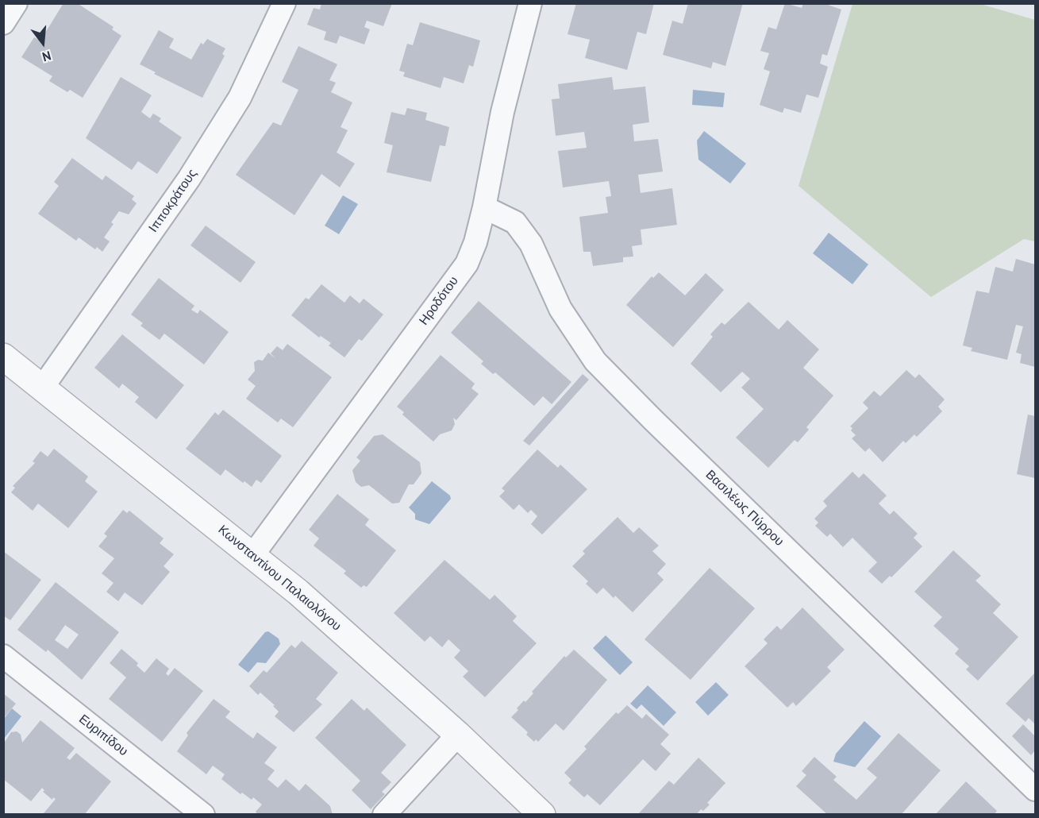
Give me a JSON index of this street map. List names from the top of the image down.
{
  "streets": {
    "street": [
      "Ιπποκράτους",
      "Ηροδότου",
      "Βασιλέως Πύρρου",
      "Κωνσταντίνου Παλαιολόγου",
      "Ευριπίδου"
    ]
  },
  "crossings": [
    ["Ιπποκράτους", "Κωνσταντίνου Παλαιολόγου"],
    ["Ηροδότου", "Βασιλέως Πύρρου"],
    ["Ηροδότου", "Κωνσταντίνου Παλαιολόγου"]
  ],
  "north": "bottom"
}
